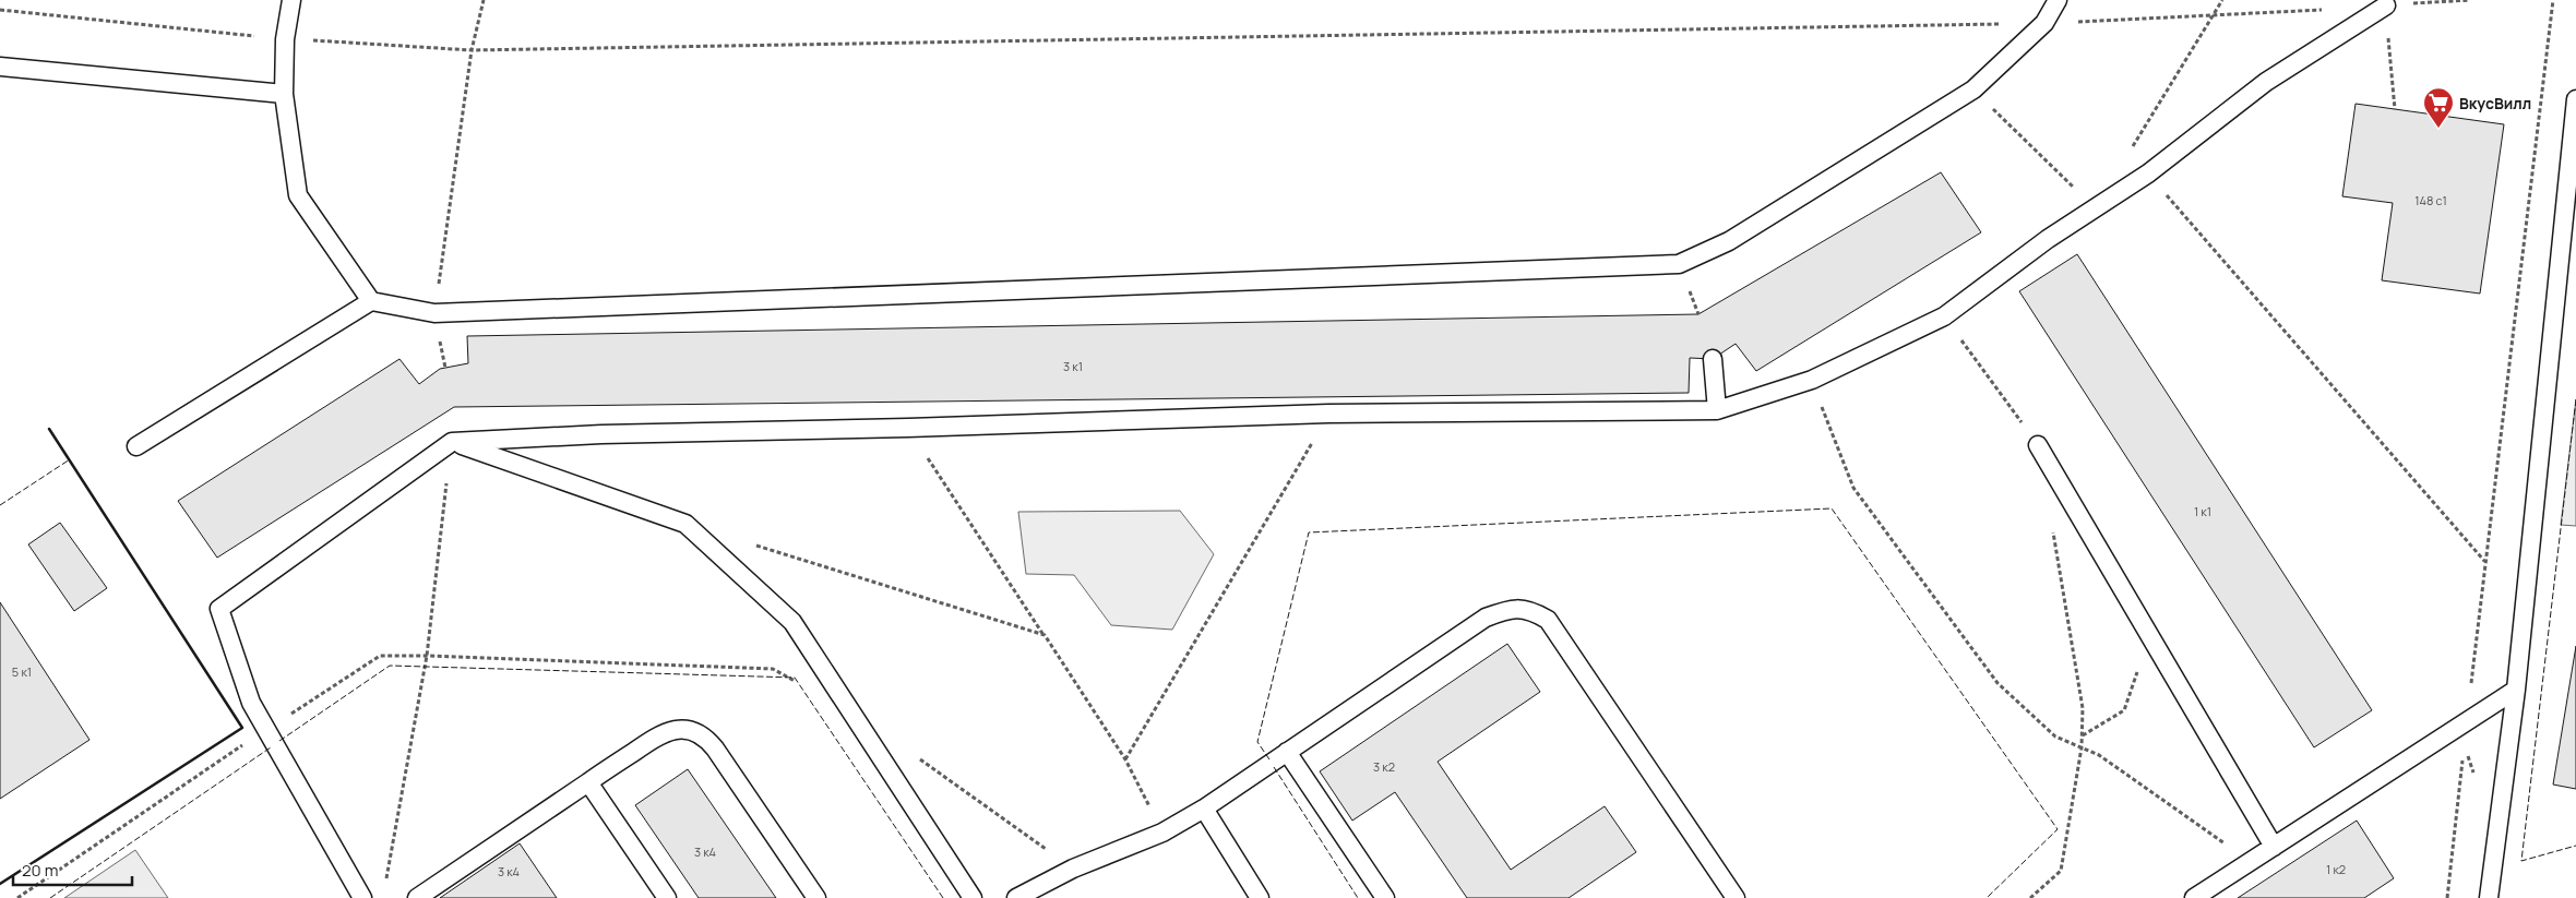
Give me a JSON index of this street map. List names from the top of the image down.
{
  "places": {
    "supermarket": ["ВкусВилл"]
  },
  "house_numbers": [
    "148 с1",
    "3 к1",
    "1 к1",
    "5 к1",
    "3 к2",
    "3 к4",
    "1 к2",
    "3 к4"
  ],
  "scale_bar": "20 m"
}
